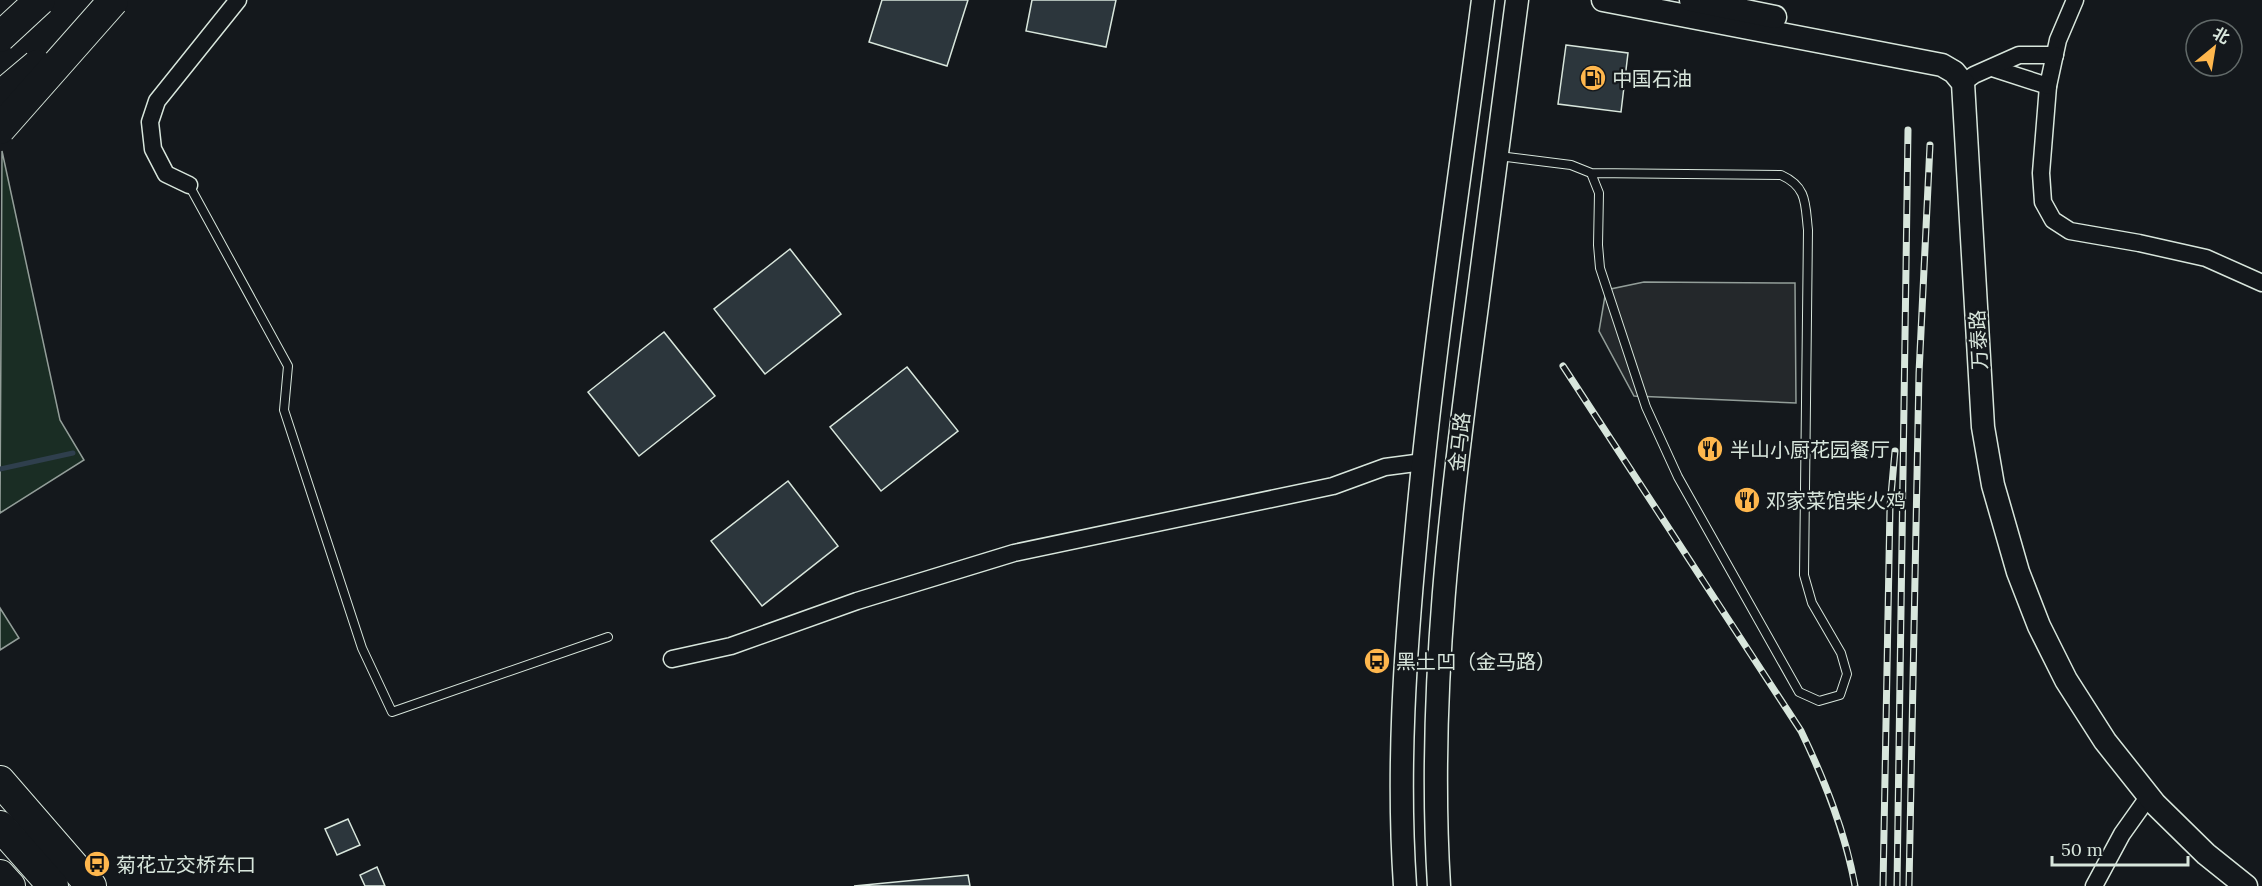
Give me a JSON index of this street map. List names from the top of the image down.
{
  "streets": {
    "main road": ["万泰路", "金马路"]
  },
  "places": {
    "fuel station": ["中国石油"],
    "restaurant": ["半山小厨花园餐厅", "邓家菜馆柴火鸡"],
    "bus stop": ["黑土凹（金马路）", "菊花立交桥东口"]
  },
  "scale_bar": "50 m",
  "north": "top right"
}
